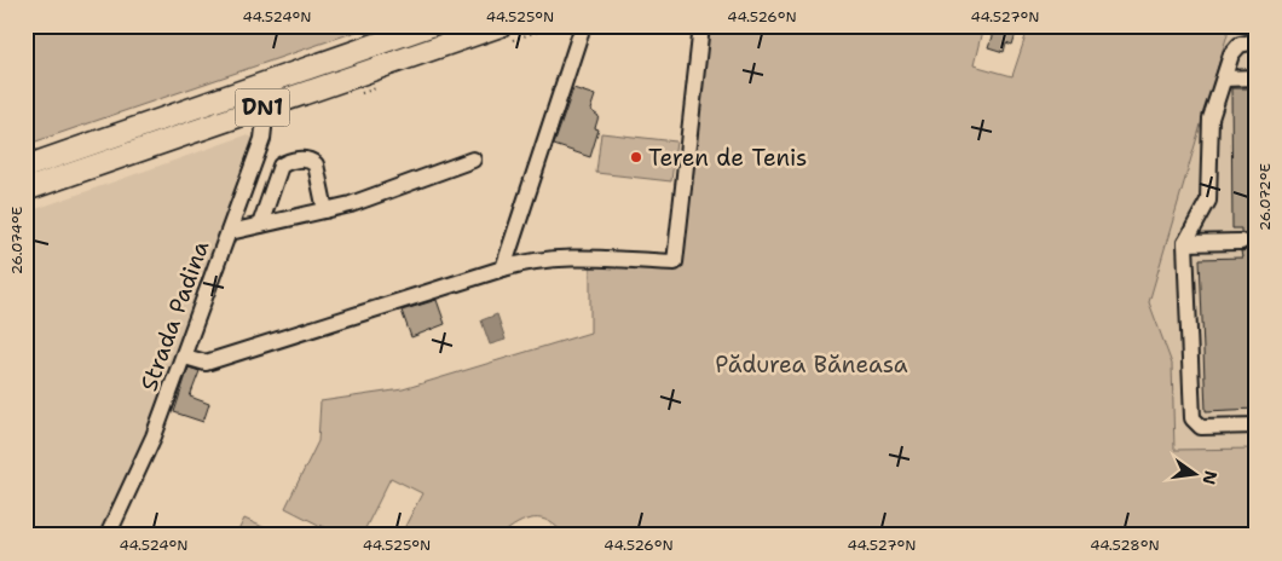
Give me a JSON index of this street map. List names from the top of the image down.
{
  "streets": {
    "highway": ["DN1"],
    "street": ["Strada Padina"]
  },
  "crossings": [
    ["DN1", "Strada Padina"]
  ],
  "parks": ["Pădurea Băneasa"],
  "places": ["Teren de Tenis"],
  "north": "right",
  "coordinates": [
    "44.524°N",
    "44.525°N",
    "44.526°N",
    "44.527°N",
    "26.072°E",
    "26.074°E",
    "44.528°N"
  ]
}
